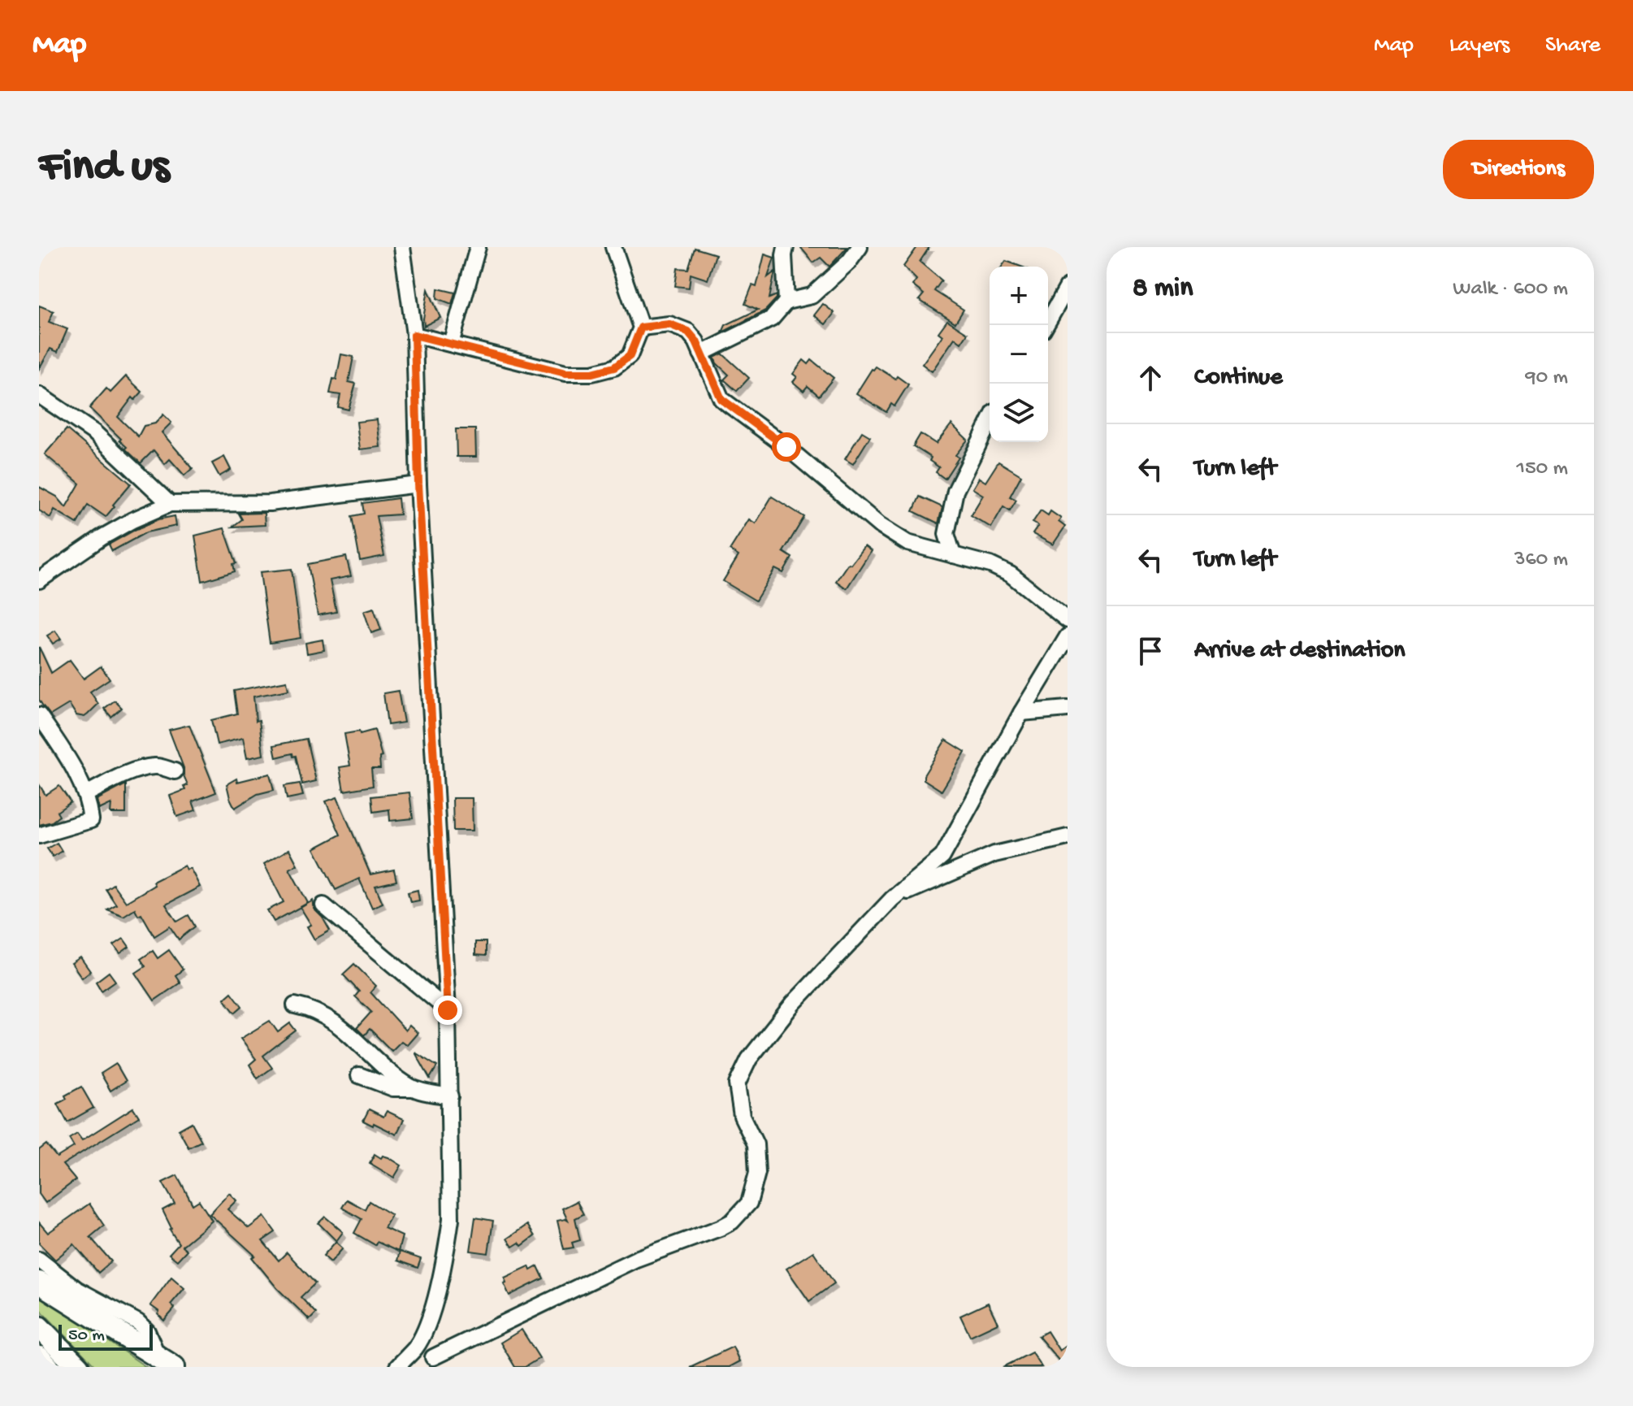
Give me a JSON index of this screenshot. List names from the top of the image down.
{
  "scale_bar": "50 m",
  "page": {
    "header": "Map",
    "nav": ["Map", "Layers", "Share"],
    "buttons": "Directions",
    "title": "Find us",
    "heading": ["8 min", "Walk · 600 m"],
    "map_buttons": ["+", "−"],
    "list": [
      ["Continue", "90 m"],
      ["Turn left", "150 m"],
      ["Turn left", "360 m"],
      "Arrive at destination"
    ],
    "scale": "50 m"
  }
}
